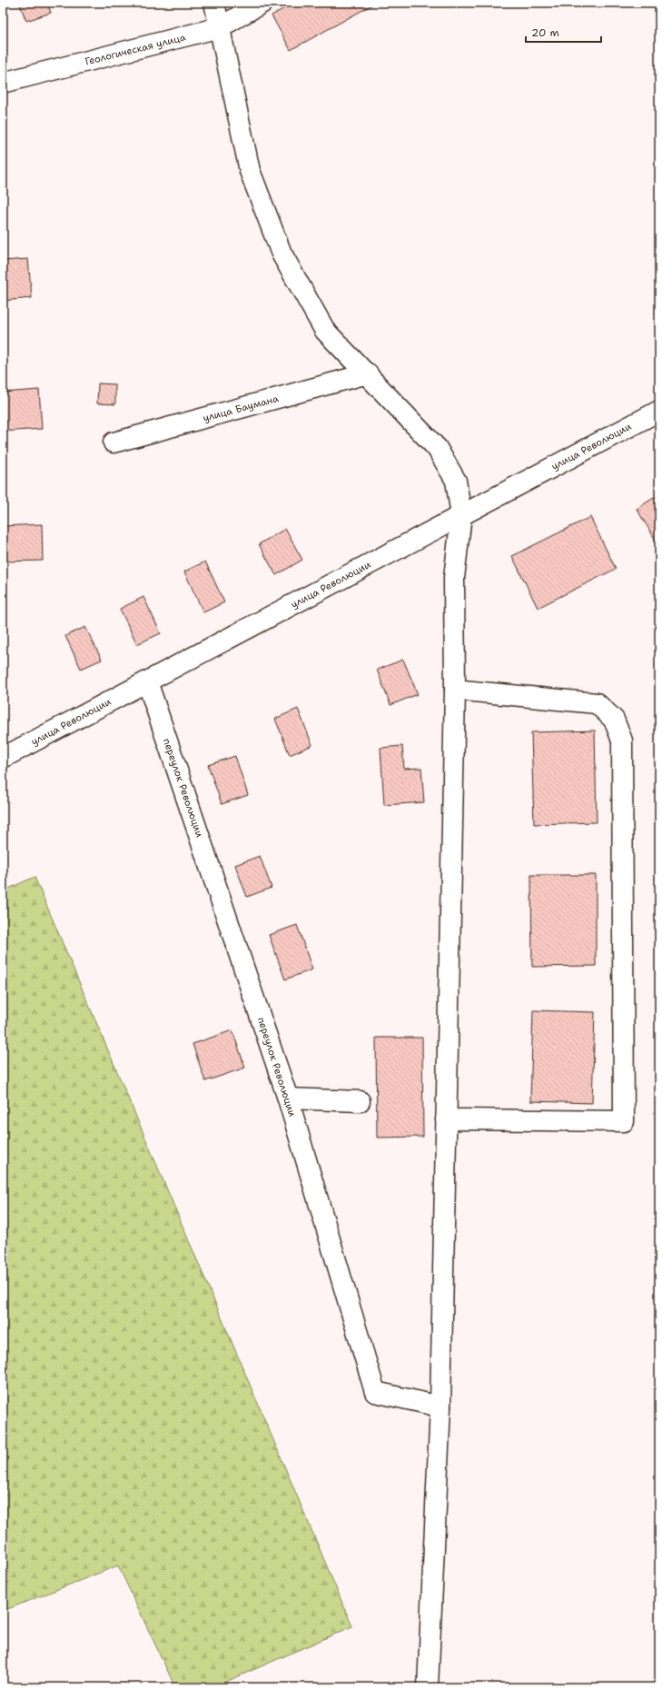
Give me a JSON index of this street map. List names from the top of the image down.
{
  "streets": {
    "street": [
      "Геологическая улица",
      "улица Баумана",
      "улица Революции",
      "переулок Революции"
    ]
  },
  "crossings": [
    ["улица Революции", "переулок Революции"]
  ],
  "scale_bar": "20 m"
}
